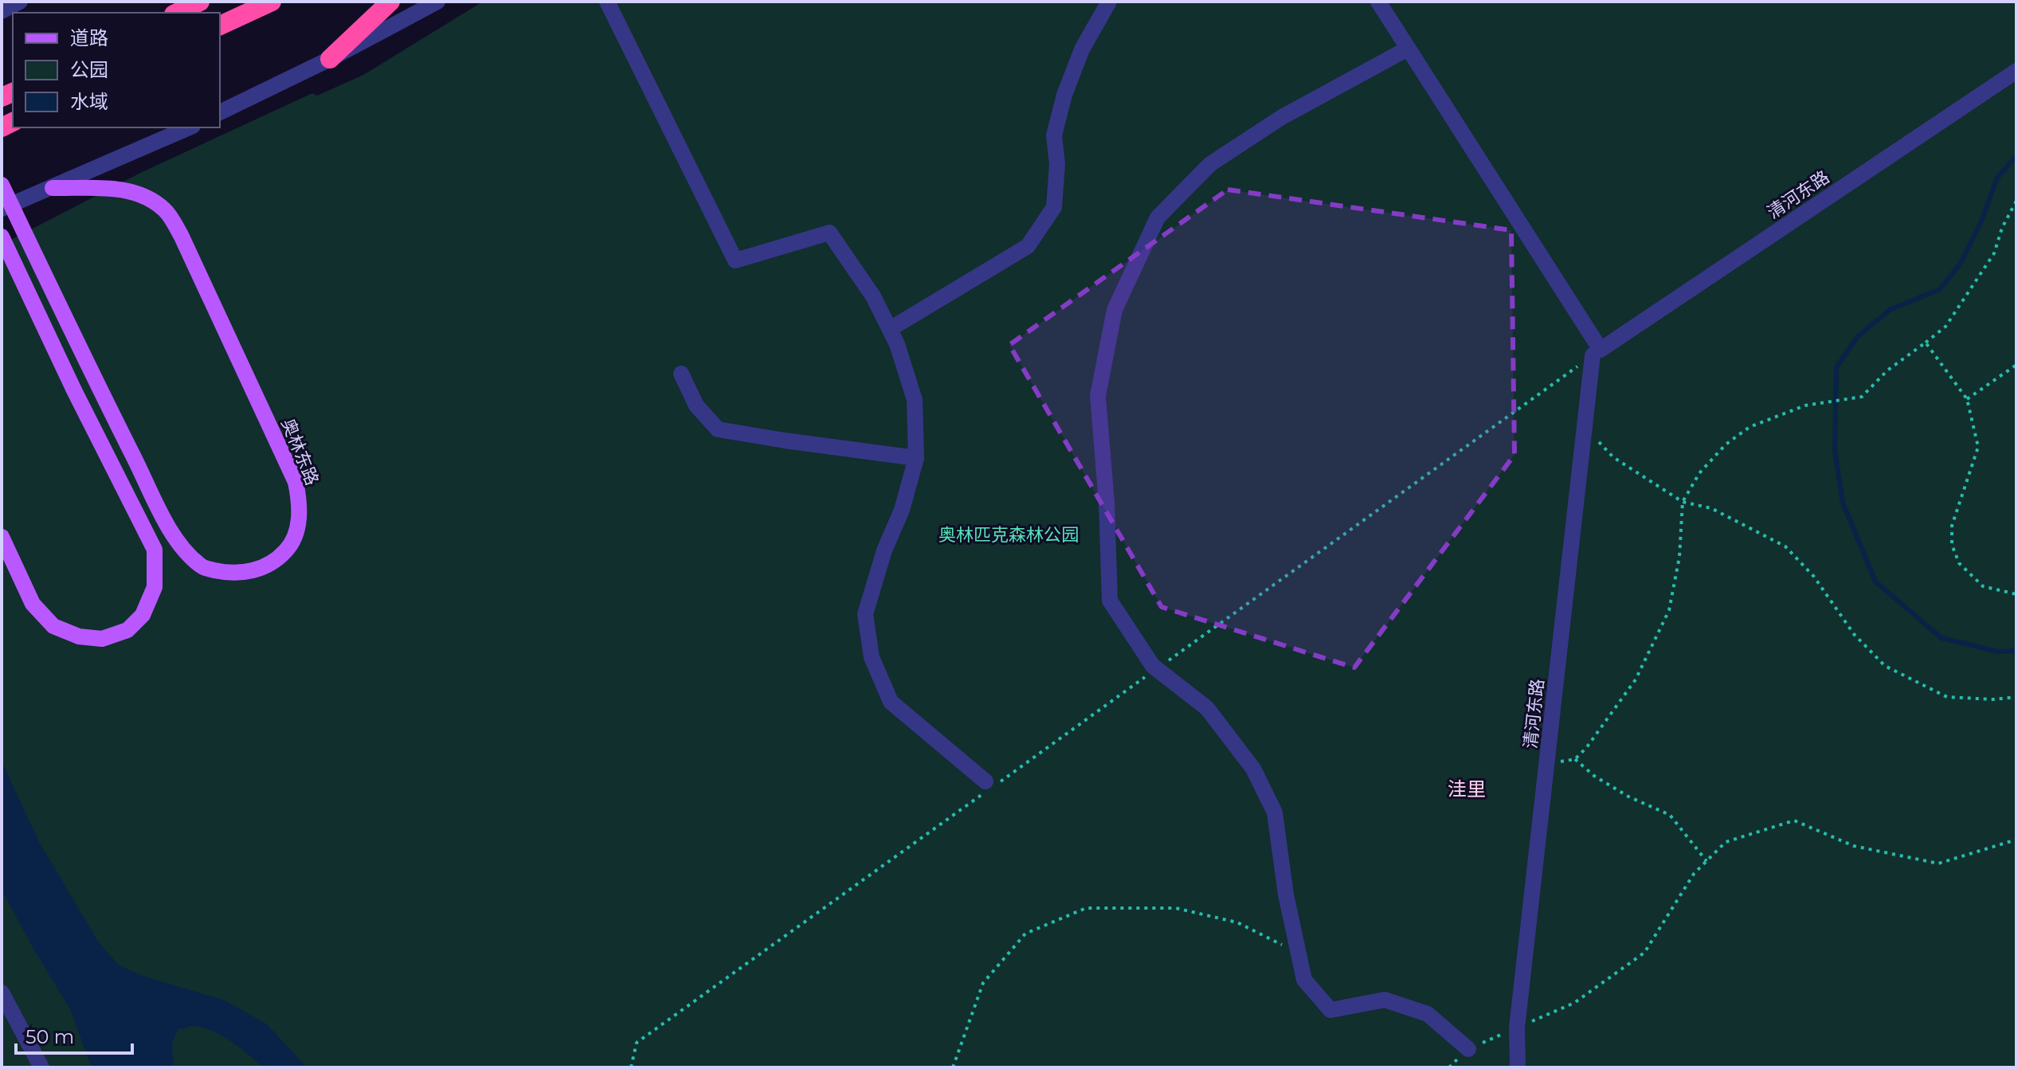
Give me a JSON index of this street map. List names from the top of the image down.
{
  "streets": {
    "main road": ["奥林东路"],
    "street": ["清河东路"]
  },
  "districts": ["洼里"],
  "parks": ["奥林匹克森林公园"],
  "legend": ["道路", "公园", "水域"],
  "scale_bar": "50 m"
}
